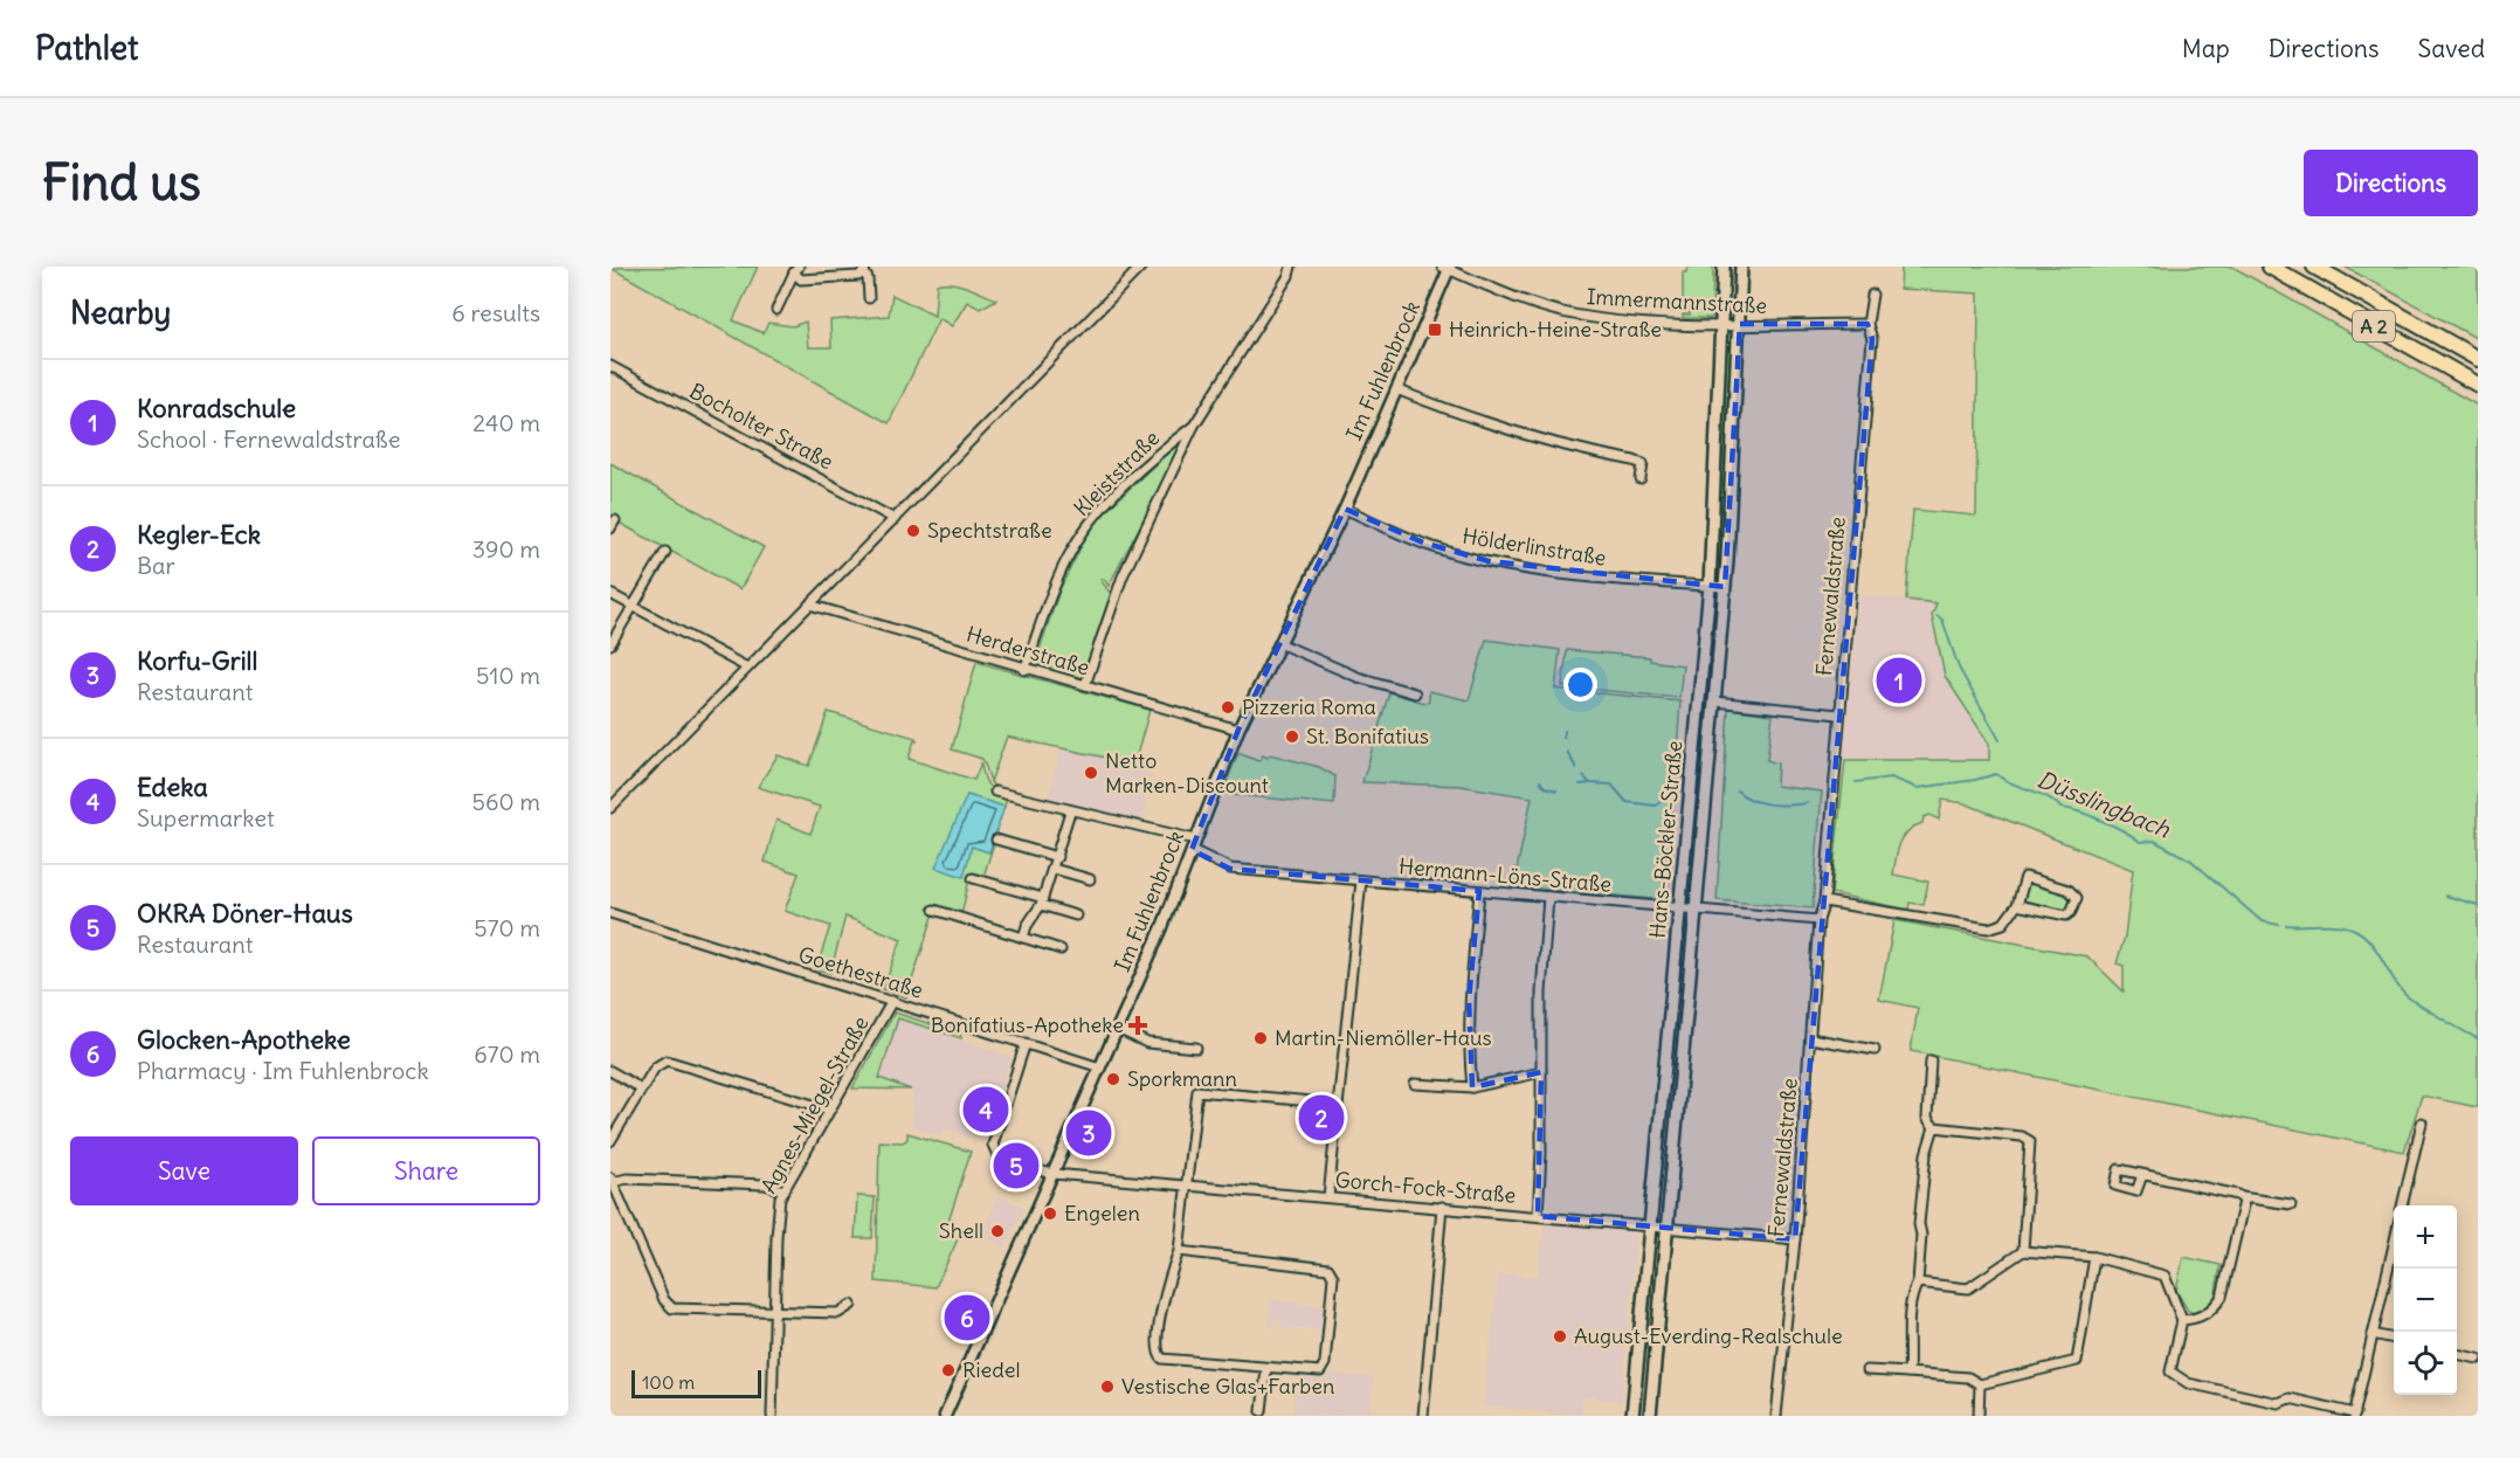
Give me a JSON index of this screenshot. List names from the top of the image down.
{
  "streets": {
    "highway": ["A 2"],
    "main road": ["Hans-Böckler-Straße"],
    "street": [
      "Immermannstraße",
      "Im Fuhlenbrock",
      "Bocholter Straße",
      "Kleiststraße",
      "Hölderlinstraße",
      "Fernewaldstraße",
      "Herderstraße",
      "Hermann-Löns-Straße",
      "Goethestraße",
      "Agnes-Miegel-Straße",
      "Gorch-Fock-Straße"
    ]
  },
  "crossings": [
    ["Immermannstraße", "Im Fuhlenbrock"],
    ["Immermannstraße", "Fernewaldstraße"],
    ["Immermannstraße", "Hans-Böckler-Straße"],
    ["Im Fuhlenbrock", "Hölderlinstraße"],
    ["Im Fuhlenbrock", "Herderstraße"],
    ["Im Fuhlenbrock", "Hermann-Löns-Straße"],
    ["Im Fuhlenbrock", "Goethestraße"],
    ["Im Fuhlenbrock", "Gorch-Fock-Straße"],
    ["Kleiststraße", "Herderstraße"],
    ["Hölderlinstraße", "Hans-Böckler-Straße"],
    ["Fernewaldstraße", "Hermann-Löns-Straße"],
    ["Fernewaldstraße", "Gorch-Fock-Straße"],
    ["Hans-Böckler-Straße", "Hermann-Löns-Straße"],
    ["Hans-Böckler-Straße", "Gorch-Fock-Straße"],
    ["Goethestraße", "Agnes-Miegel-Straße"]
  ],
  "water": ["Düsslingbach"],
  "places": {
    "transit": ["Heinrich-Heine-Straße"],
    "other": [
      "Spechtstraße",
      "Pizzeria Roma",
      "St. Bonifatius",
      "Netto Marken-Discount",
      "Martin-Niemöller-Haus",
      "Sporkmann",
      "Engelen",
      "Shell",
      "August-Everding-Realschule",
      "Riedel",
      "Vestische Glas+Farben"
    ],
    "health": ["Bonifatius-Apotheke"]
  },
  "scale_bar": "100 m",
  "page": {
    "header": "Pathlet",
    "nav": ["Map", "Directions", "Saved"],
    "buttons": [
      "Directions",
      ["Save", "Share"]
    ],
    "title": "Find us",
    "heading": ["Nearby", "6 results"],
    "list": [
      {
        "mark": "1",
        "name": "Konradschule",
        "note": "School · Fernewaldstraße",
        "value": "240 m"
      },
      {
        "mark": "2",
        "name": "Kegler-Eck",
        "note": "Bar",
        "value": "390 m"
      },
      {
        "mark": "3",
        "name": "Korfu-Grill",
        "note": "Restaurant",
        "value": "510 m"
      },
      {
        "mark": "4",
        "name": "Edeka",
        "note": "Supermarket",
        "value": "560 m"
      },
      {
        "mark": "5",
        "name": "OKRA Döner-Haus",
        "note": "Restaurant",
        "value": "570 m"
      },
      {
        "mark": "6",
        "name": "Glocken-Apotheke",
        "note": "Pharmacy · Im Fuhlenbrock",
        "value": "670 m"
      }
    ],
    "pins": [
      "1",
      "4",
      "2",
      "3",
      "5",
      "6"
    ],
    "map_buttons": ["+", "−"],
    "scale": "100 m"
  }
}
